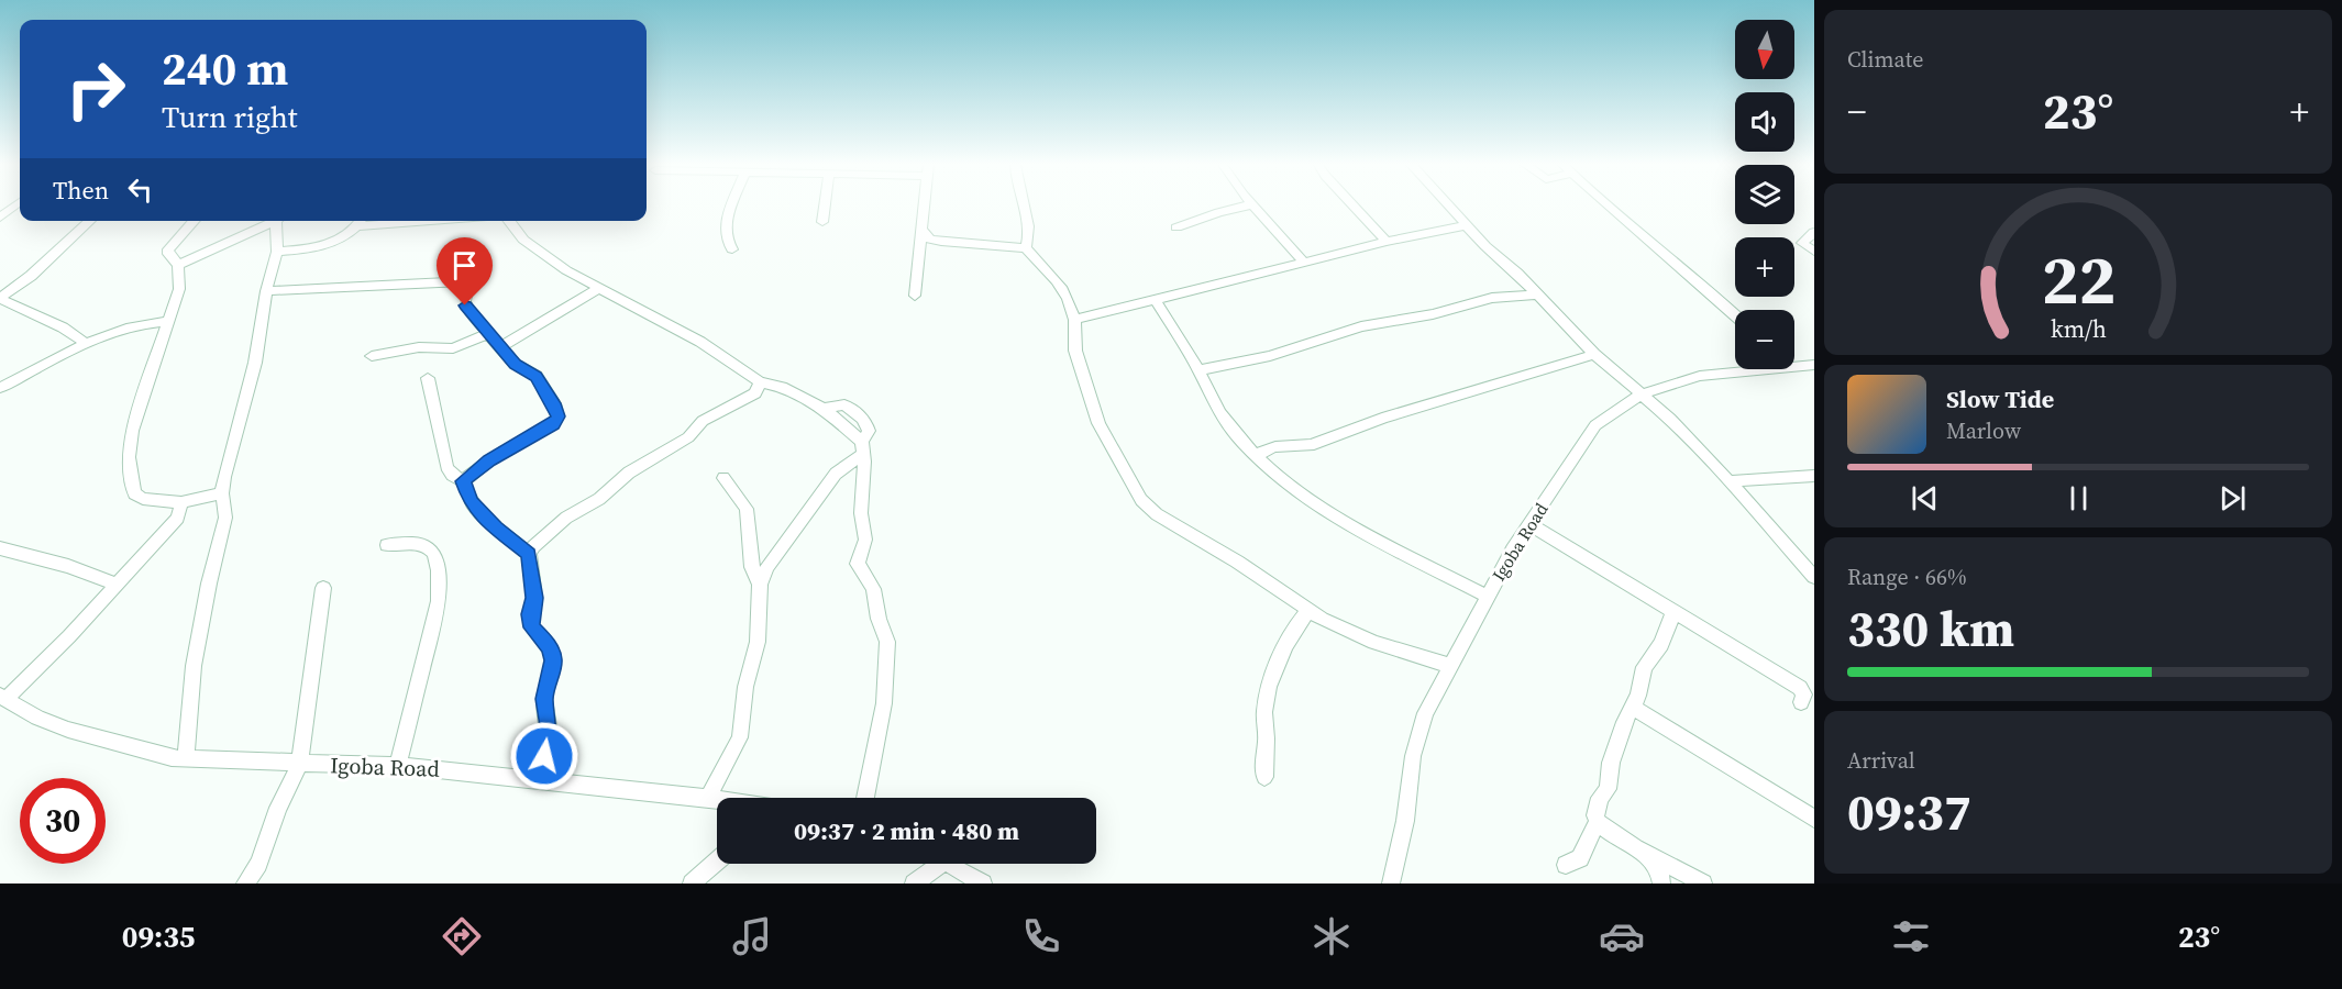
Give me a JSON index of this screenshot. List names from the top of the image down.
{
  "streets": {
    "street": ["Igoba Road"]
  },
  "north": "bottom",
  "page": {
    "tile": [
      "Climate",
      ["Range · 66%", "330 km"],
      ["Arrival", "09:37"]
    ],
    "map_buttons": ["+", "−"],
    "turn": ["240 m", "Turn right"],
    "heat": ["−", "23°", "+"],
    "then": "Then",
    "song": ["Slow Tide", "Marlow"],
    "limit": "30",
    "trip": "09:37 · 2 min · 480 m",
    "tabs": ["09:35", "23°"],
    "gauge": ["22", "km/h"]
  }
}
